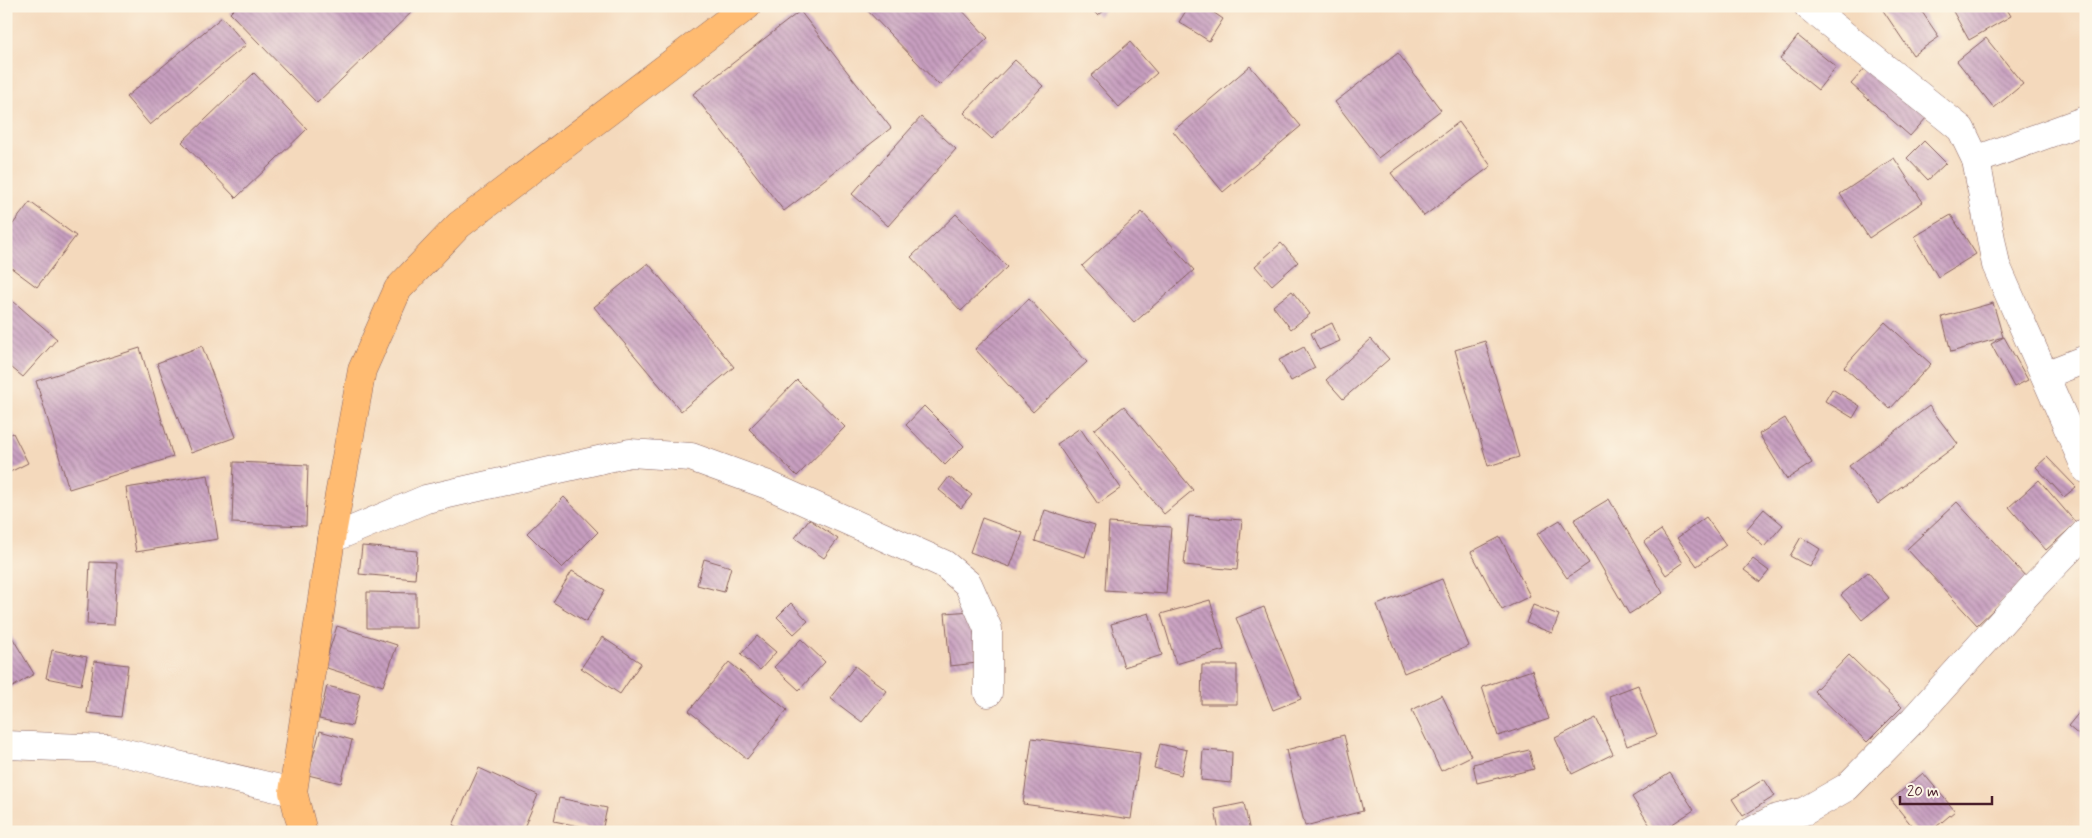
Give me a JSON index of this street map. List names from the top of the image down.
{
  "scale_bar": "20 m"
}
